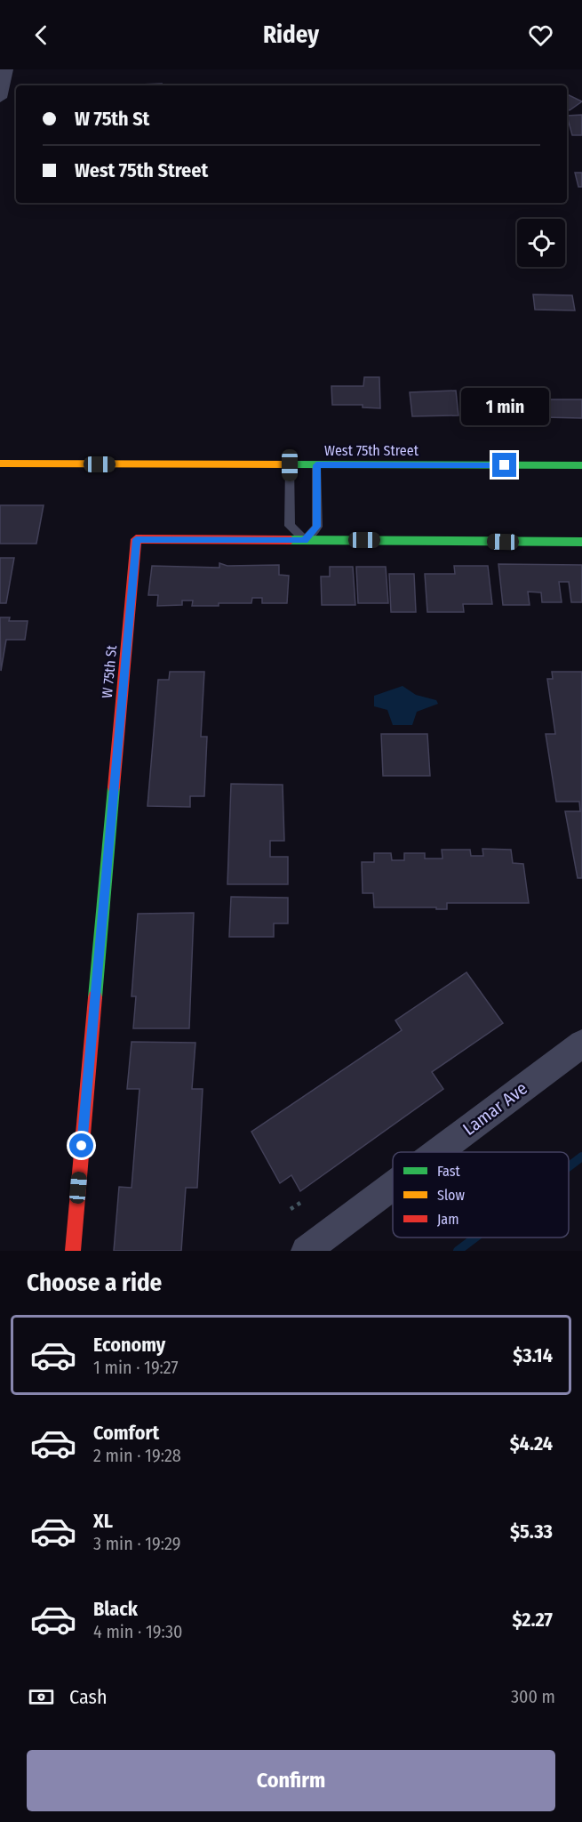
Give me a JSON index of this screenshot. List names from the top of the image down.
{
  "streets": {
    "street": ["West 75th Street", "W 75th St", "Lamar Ave"]
  },
  "legend": ["Fast", "Slow", "Jam"],
  "page": {
    "header": "Ridey",
    "banner": ["W 75th St", "West 75th Street"],
    "bubble": "1 min",
    "heading": "Choose a ride",
    "list": [
      {
        "name": "Economy",
        "note": "1 min · 19:27",
        "value": "$3.14"
      },
      {
        "name": "Comfort",
        "note": "2 min · 19:28",
        "value": "$4.24"
      },
      {
        "name": "XL",
        "note": "3 min · 19:29",
        "value": "$5.33"
      },
      {
        "name": "Black",
        "note": "4 min · 19:30",
        "value": "$2.27"
      }
    ],
    "pay": ["Cash", "300 m"],
    "buttons": "Confirm"
  }
}
